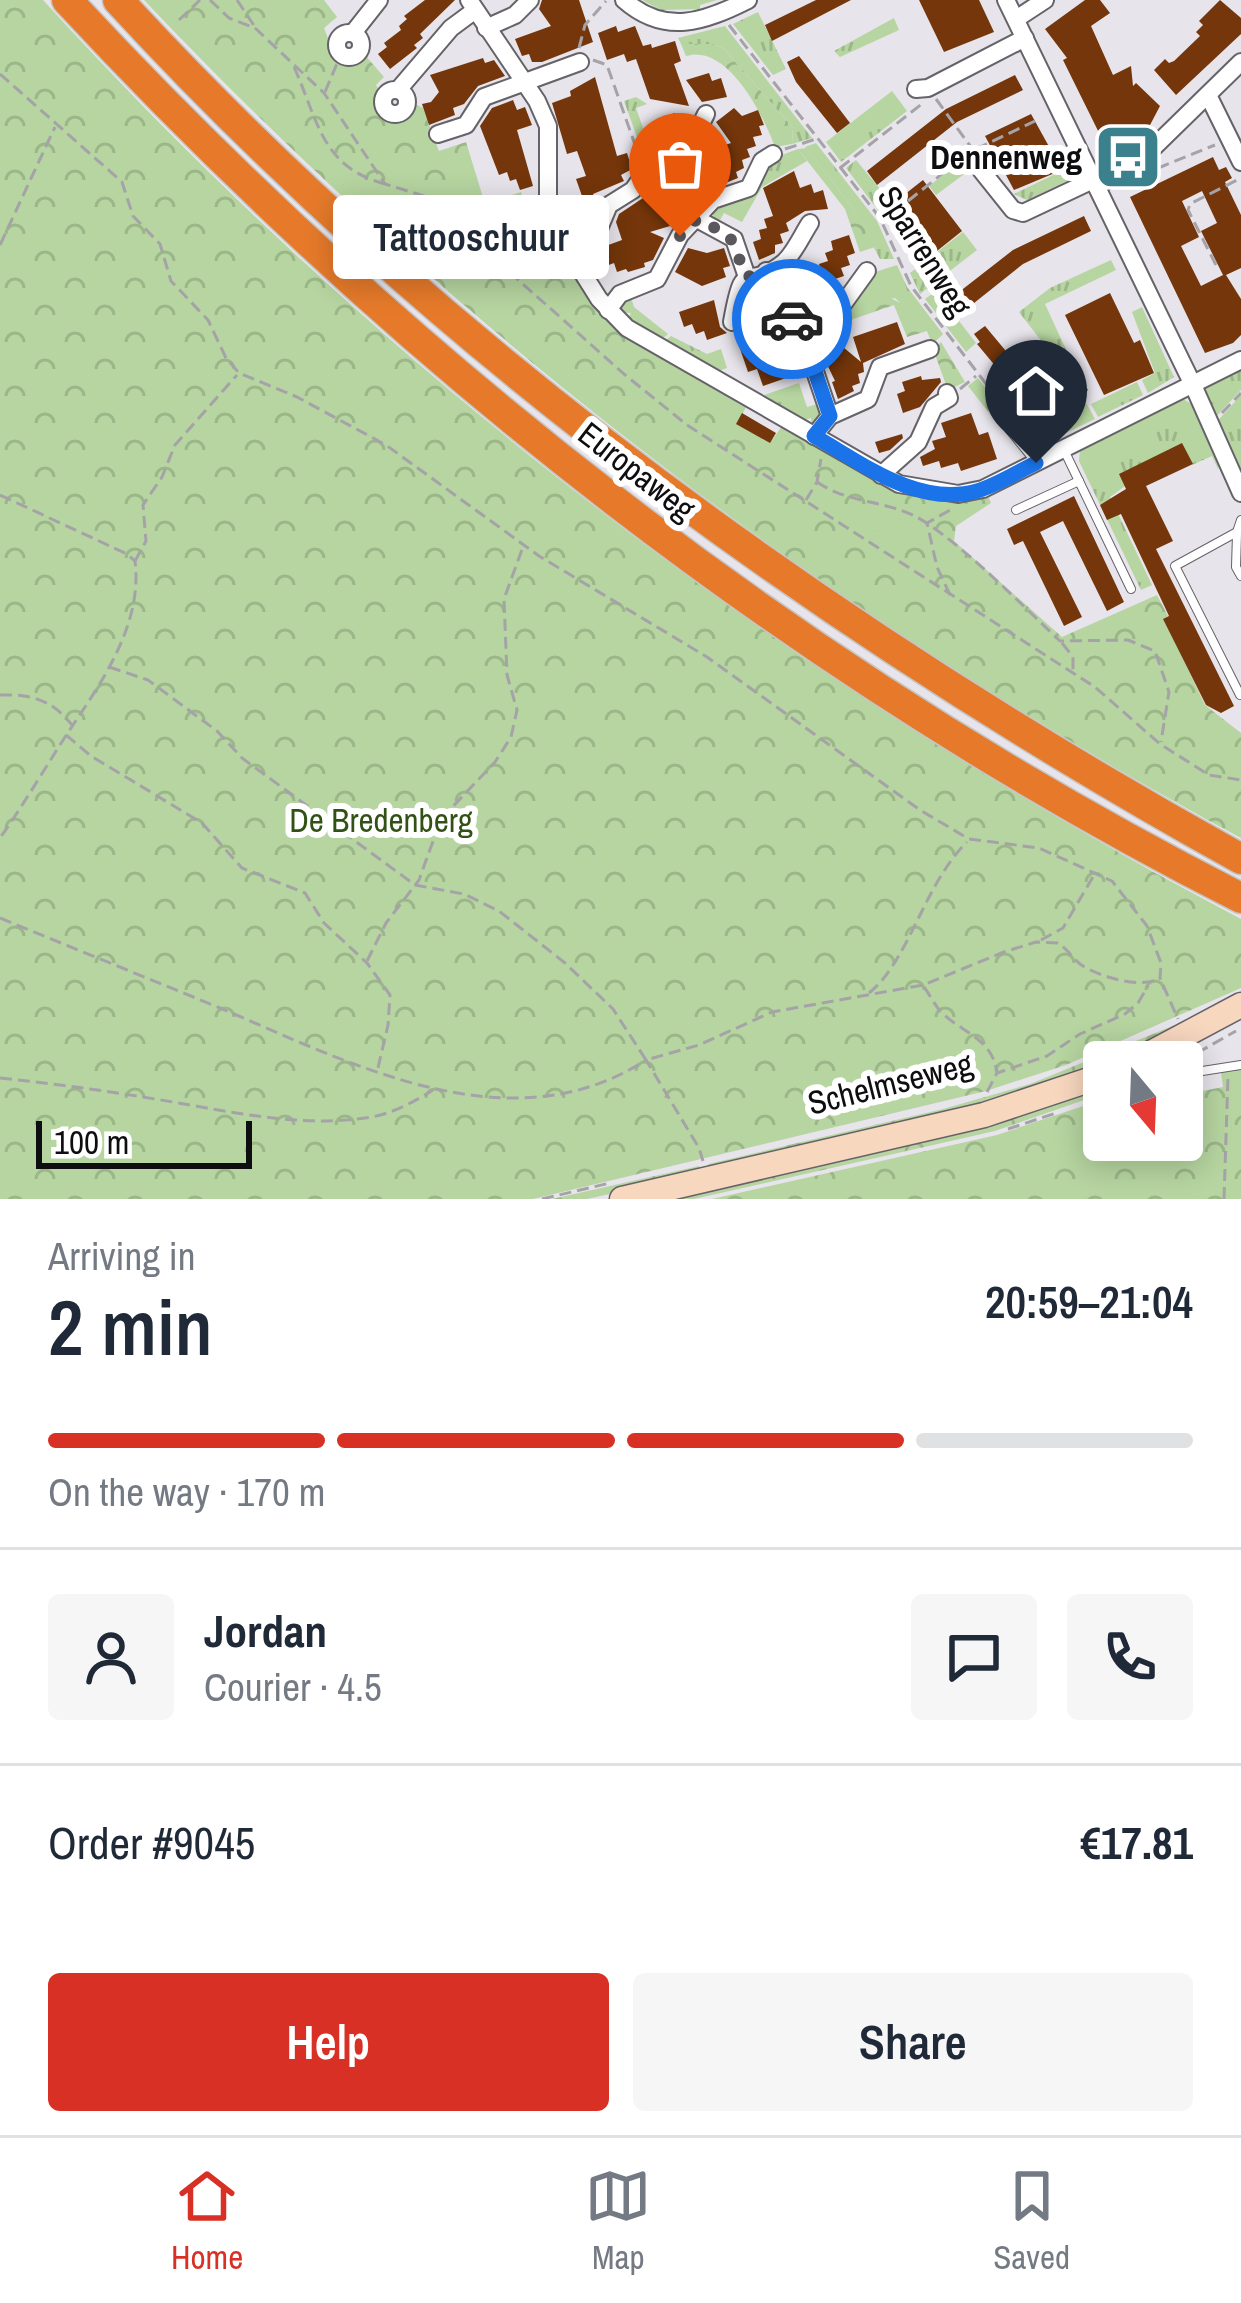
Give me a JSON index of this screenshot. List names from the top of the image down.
{
  "streets": {
    "highway": ["Europaweg"],
    "main road": ["Schelmseweg"],
    "path": ["Sparrenweg"]
  },
  "parks": ["De Bredenberg"],
  "places": {
    "bus stop": ["Dennenweg"],
    "other": ["Tattooschuur"]
  },
  "scale_bar": "100 m",
  "north": "bottom",
  "page": {
    "bubble": "Tattooschuur",
    "scale": "100 m",
    "heading": ["2 min", "Arriving in", "20:59–21:04"],
    "panel": [
      "Jordan",
      "Courier · 4.5",
      "Order #9045",
      "€17.81"
    ],
    "bar": "On the way · 170 m",
    "buttons": ["Help", "Share"],
    "tabs": ["Home", "Map", "Saved"]
  }
}
